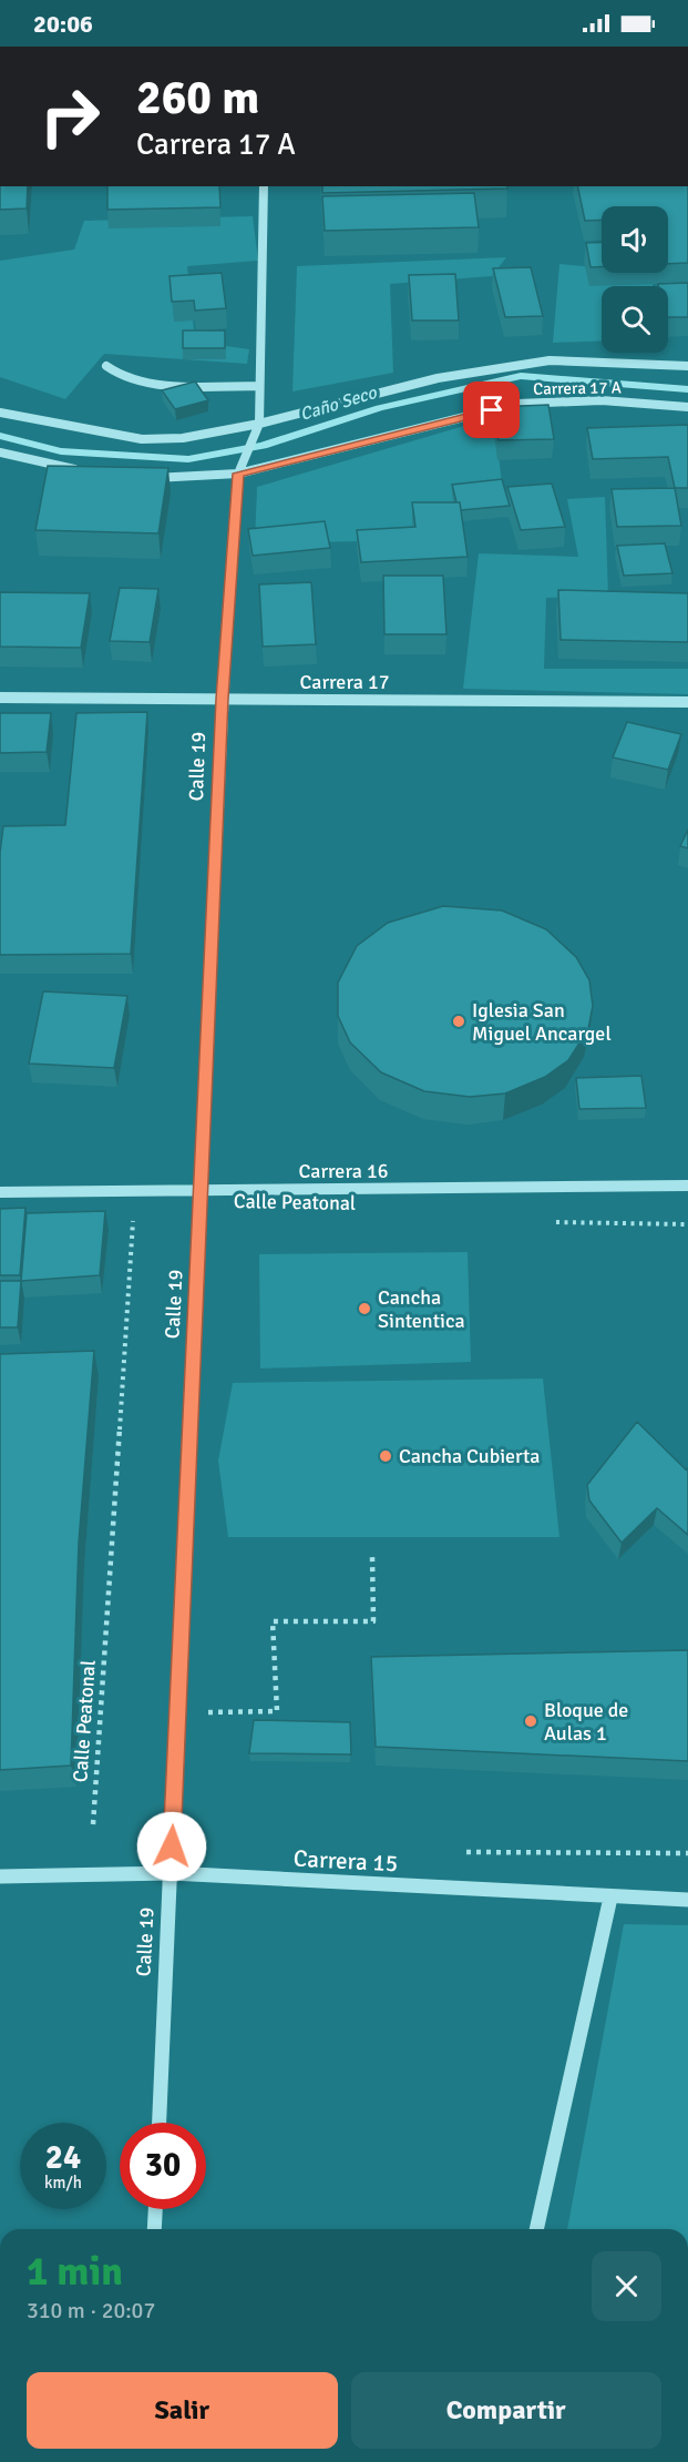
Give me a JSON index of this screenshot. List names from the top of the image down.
{
  "streets": {
    "street": [
      "Carrera 17 A",
      "Carrera 17",
      "Calle 19",
      "Carrera 16",
      "Carrera 15"
    ],
    "path": ["Calle Peatonal"]
  },
  "crossings": [
    ["Carrera 17 A", "Calle 19"],
    ["Carrera 17", "Calle 19"],
    ["Calle 19", "Carrera 16"],
    ["Calle 19", "Carrera 15"]
  ],
  "water": ["Caño Seco"],
  "places": [
    "Iglesia San Miguel Ancargel",
    "Cancha Sintentica",
    "Cancha Cubierta",
    "Bloque de Aulas 1"
  ],
  "page": {
    "status": "20:06",
    "turn": ["260 m", "Carrera 17 A"],
    "speed": "24 km/h",
    "limit": "30",
    "heading": ["1 min", "310 m · 20:07"],
    "buttons": ["Salir", "Compartir"]
  }
}
